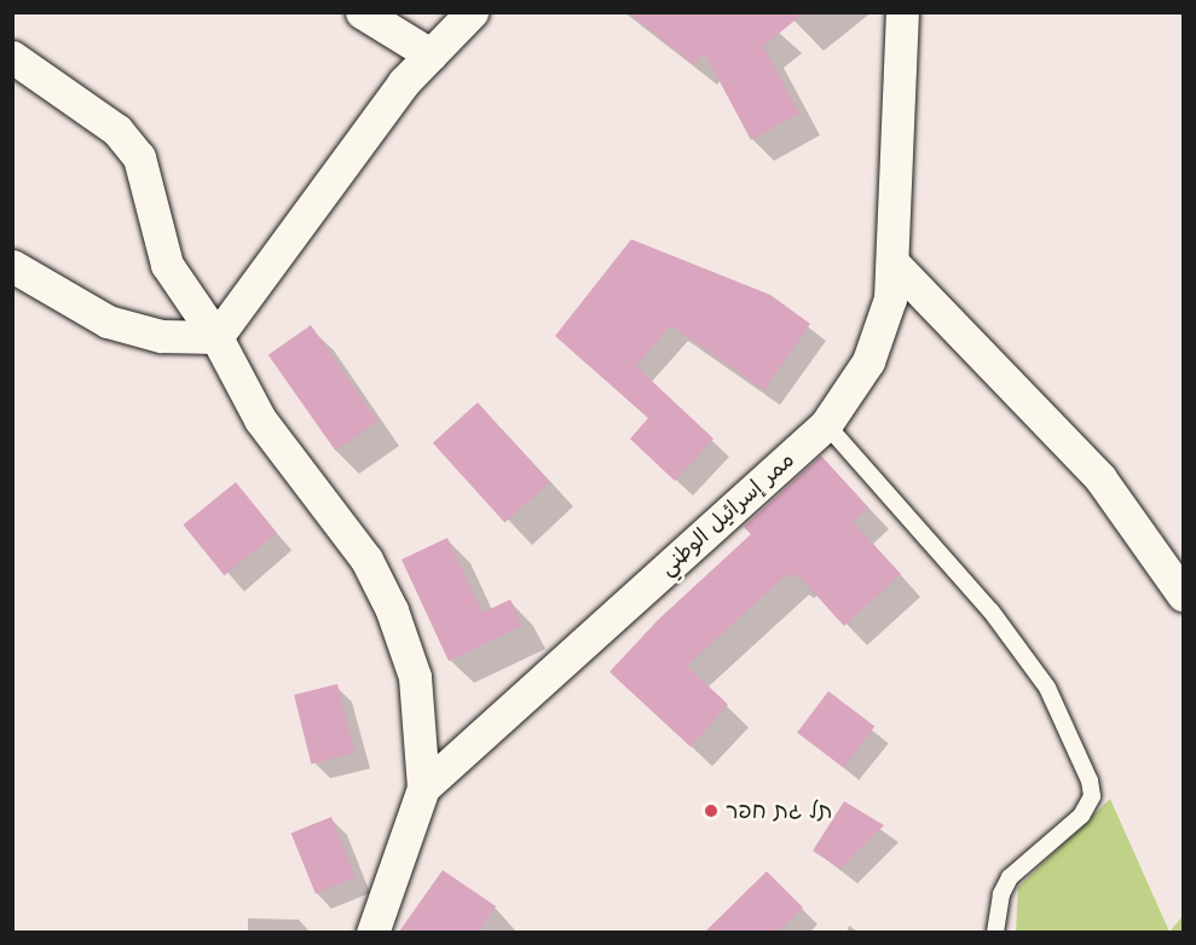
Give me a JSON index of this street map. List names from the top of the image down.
{
  "streets": {
    "street": ["ممر إسرائيل الوطني"]
  },
  "places": ["תל גת חפר"]
}
